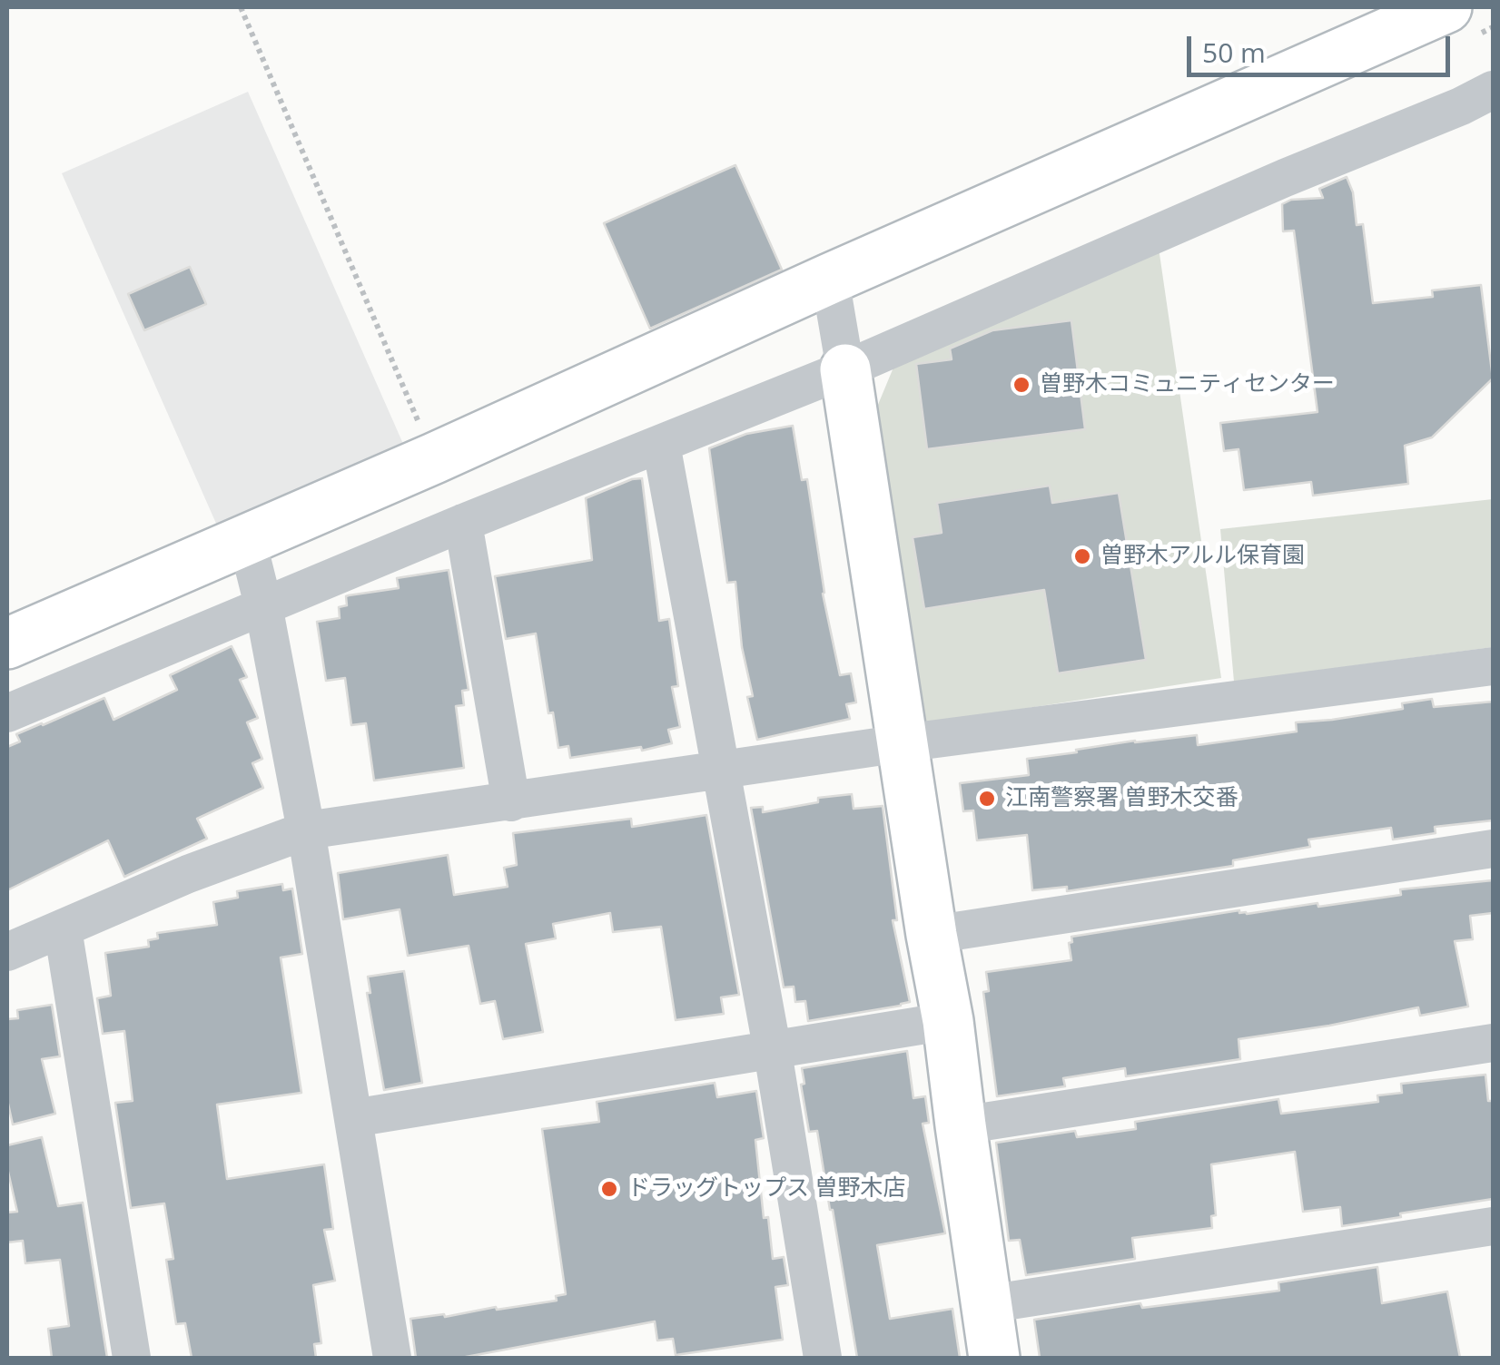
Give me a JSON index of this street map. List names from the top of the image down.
{
  "places": [
    "曽野木コミュニティセンター",
    "曽野木アルル保育園",
    "江南警察署 曽野木交番",
    "ドラッグトップス 曽野木店"
  ],
  "scale_bar": "50 m"
}
